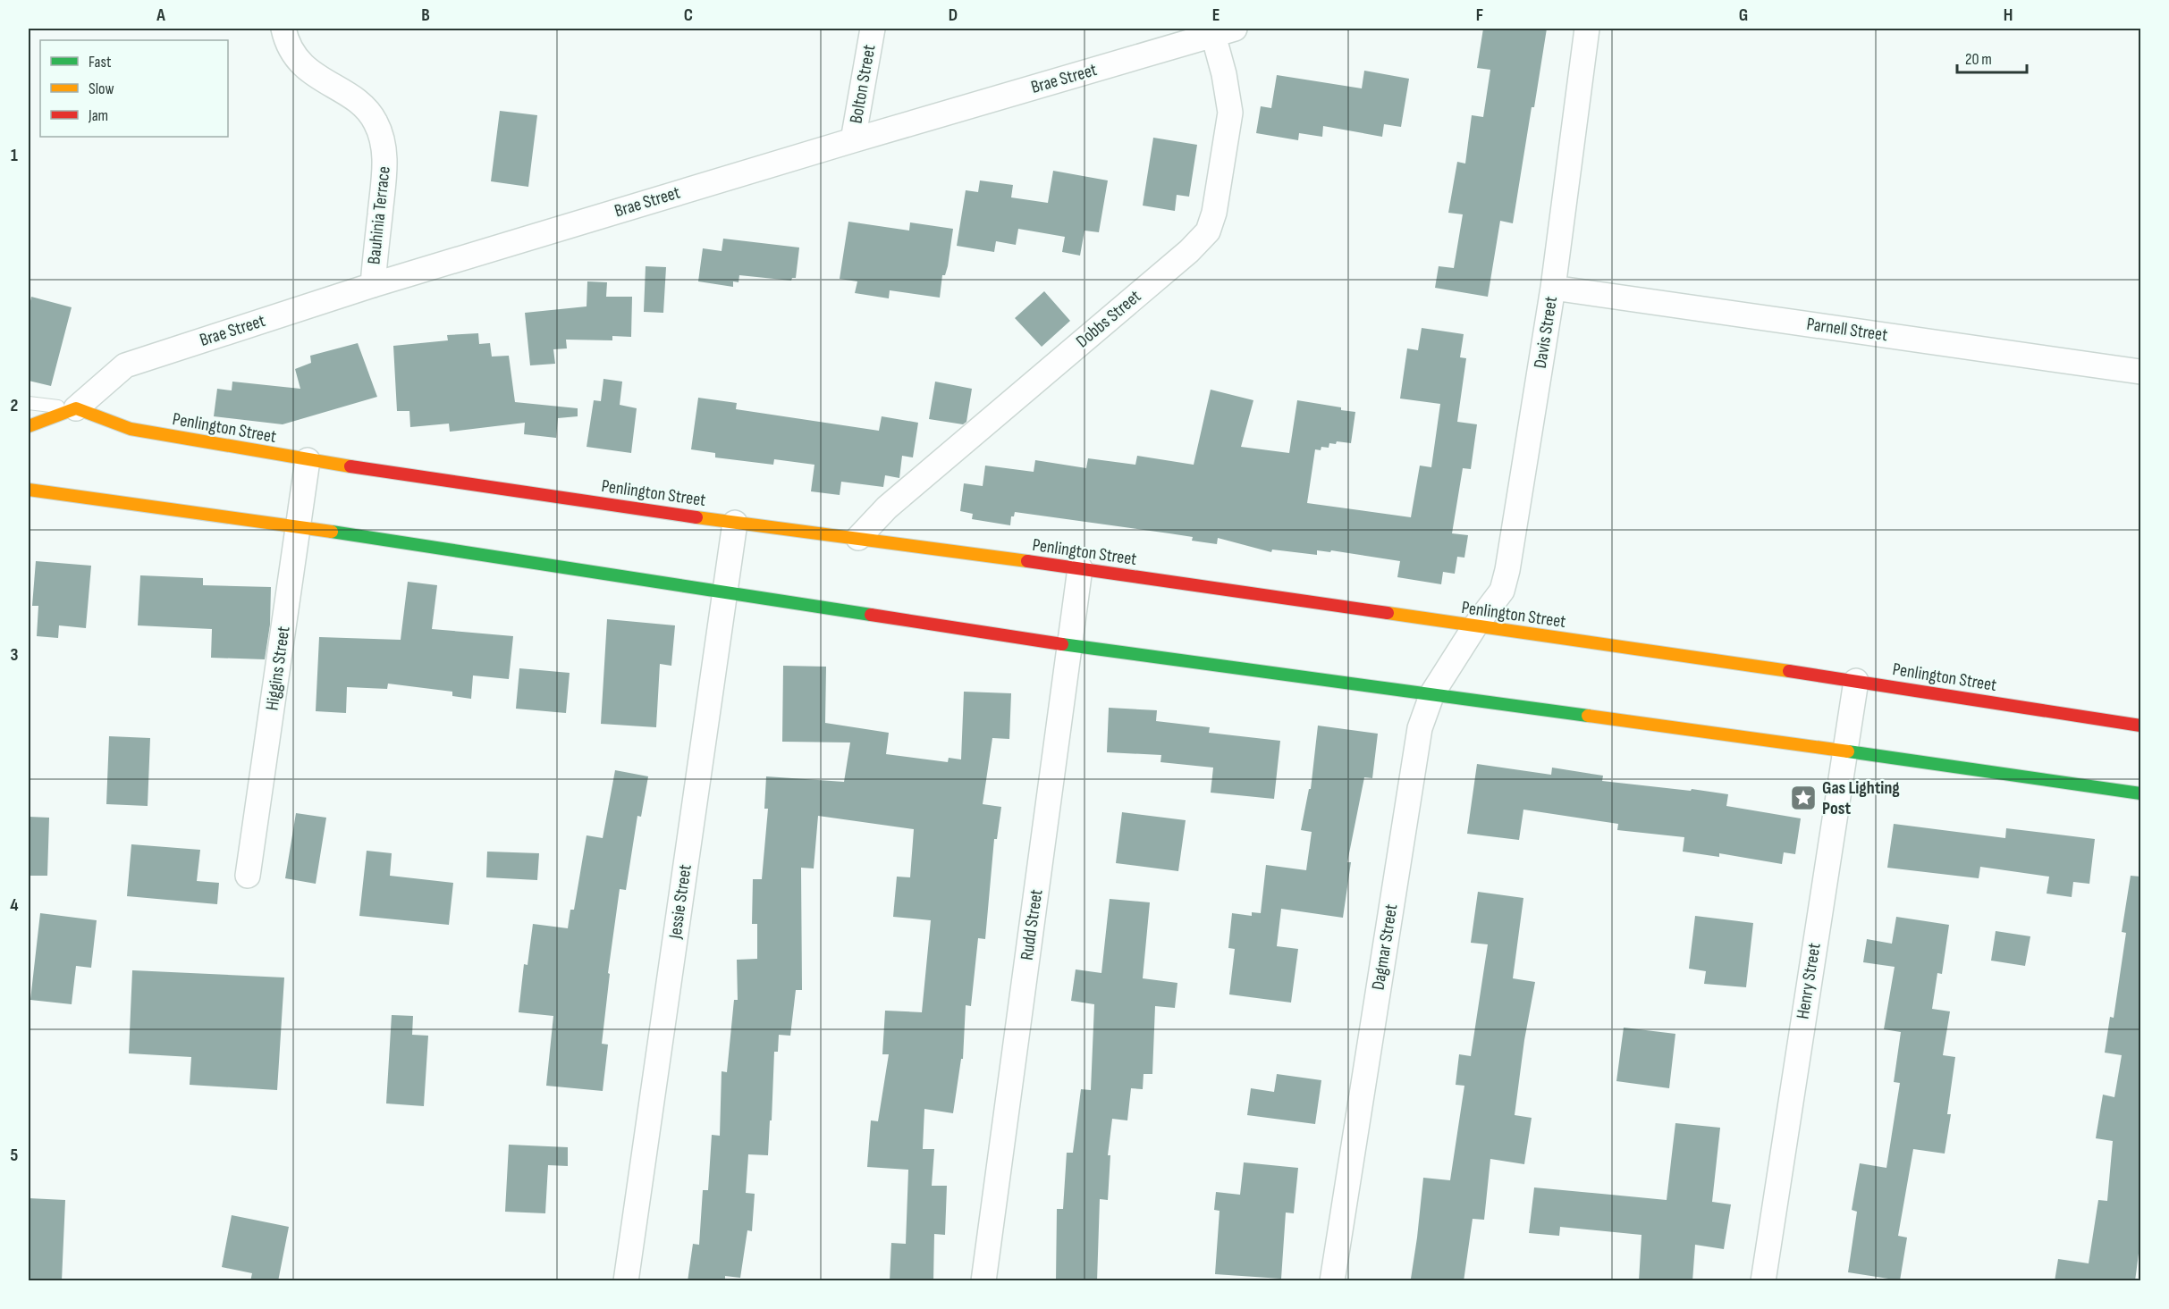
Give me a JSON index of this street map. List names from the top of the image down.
{
  "streets": {
    "street": [
      "Brae Street",
      "Bolton Street",
      "Bauhinia Terrace",
      "Dobbs Street",
      "Parnell Street",
      "Davis Street",
      "Penlington Street",
      "Higgins Street",
      "Jessie Street",
      "Rudd Street",
      "Dagmar Street",
      "Henry Street"
    ]
  },
  "crossings": [
    ["Brae Street", "Bolton Street"],
    ["Brae Street", "Bauhinia Terrace"],
    ["Brae Street", "Dobbs Street"],
    ["Brae Street", "Penlington Street"],
    ["Dobbs Street", "Penlington Street"],
    ["Parnell Street", "Davis Street"],
    ["Davis Street", "Penlington Street"],
    ["Davis Street", "Dagmar Street"],
    ["Penlington Street", "Higgins Street"],
    ["Penlington Street", "Jessie Street"],
    ["Penlington Street", "Rudd Street"],
    ["Penlington Street", "Dagmar Street"],
    ["Penlington Street", "Henry Street"]
  ],
  "places": {
    "place": ["Gas Lighting Post"]
  },
  "legend": ["Fast", "Slow", "Jam"],
  "scale_bar": "20 m",
  "grid": {
    "columns": [
      "A",
      "B",
      "C",
      "D",
      "E",
      "F",
      "G",
      "H"
    ],
    "rows": [
      "1",
      "2",
      "3",
      "4",
      "5"
    ]
  }
}
